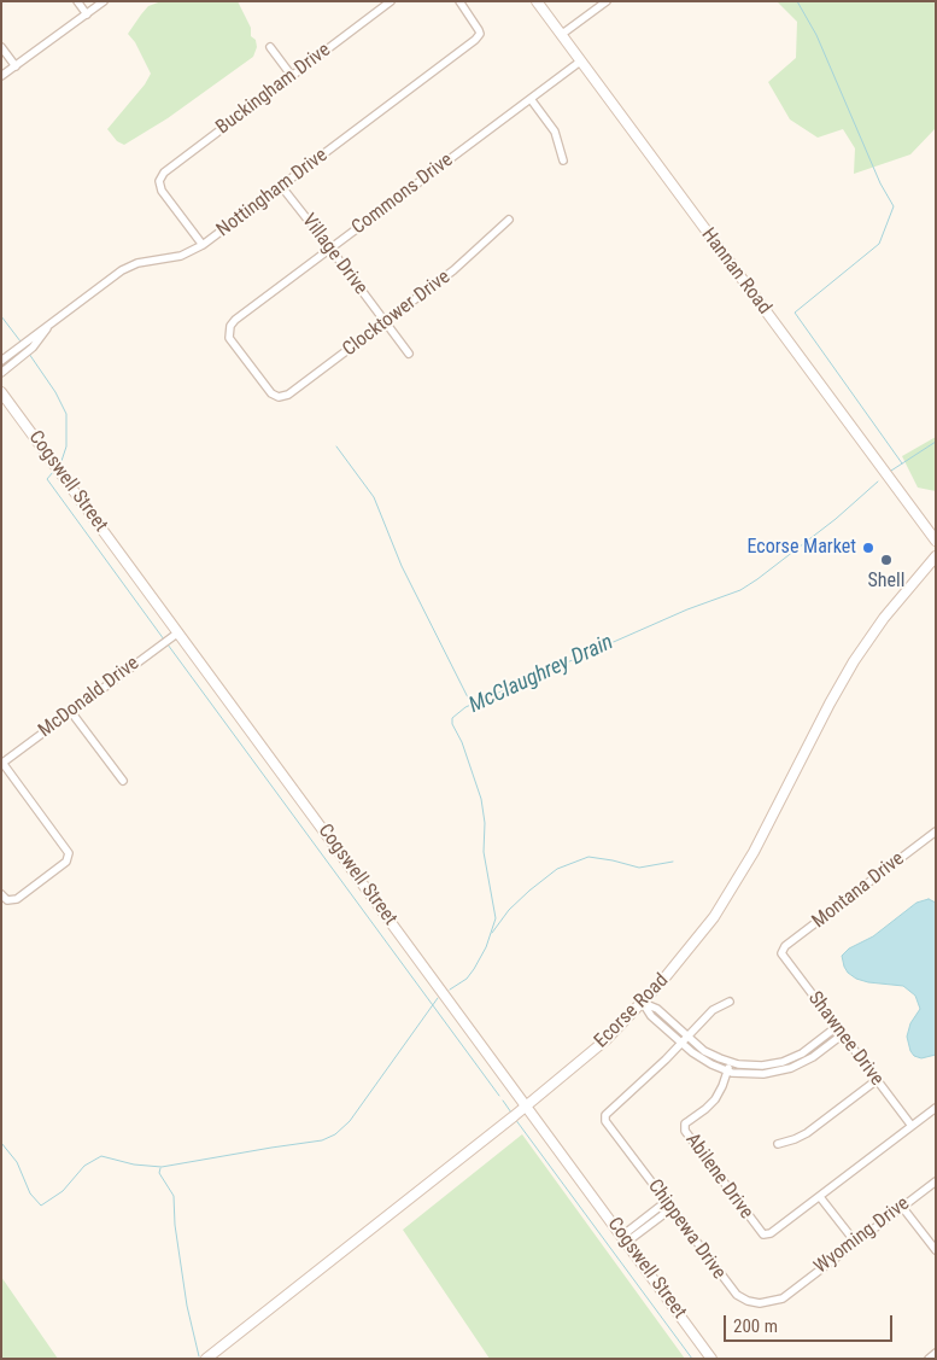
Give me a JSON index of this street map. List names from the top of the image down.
{
  "streets": {
    "street": [
      "Buckingham Drive",
      "Nottingham Drive",
      "Commons Drive",
      "Village Drive",
      "Hannan Road",
      "Clocktower Drive",
      "Cogswell Street",
      "McDonald Drive",
      "Montana Drive",
      "Ecorse Road",
      "Shawnee Drive",
      "Abilene Drive",
      "Chippewa Drive",
      "Wyoming Drive"
    ]
  },
  "crossings": [
    ["Buckingham Drive", "Nottingham Drive"],
    ["Nottingham Drive", "Village Drive"],
    ["Commons Drive", "Village Drive"],
    ["Commons Drive", "Hannan Road"],
    ["Commons Drive", "Clocktower Drive"],
    ["Village Drive", "Clocktower Drive"],
    ["Cogswell Street", "McDonald Drive"],
    ["Cogswell Street", "Ecorse Road"],
    ["Montana Drive", "Shawnee Drive"],
    ["Chippewa Drive", "Wyoming Drive"]
  ],
  "water": ["McClaughrey Drain"],
  "places": ["Ecorse Market", "Shell"],
  "scale_bar": "200 m"
}
